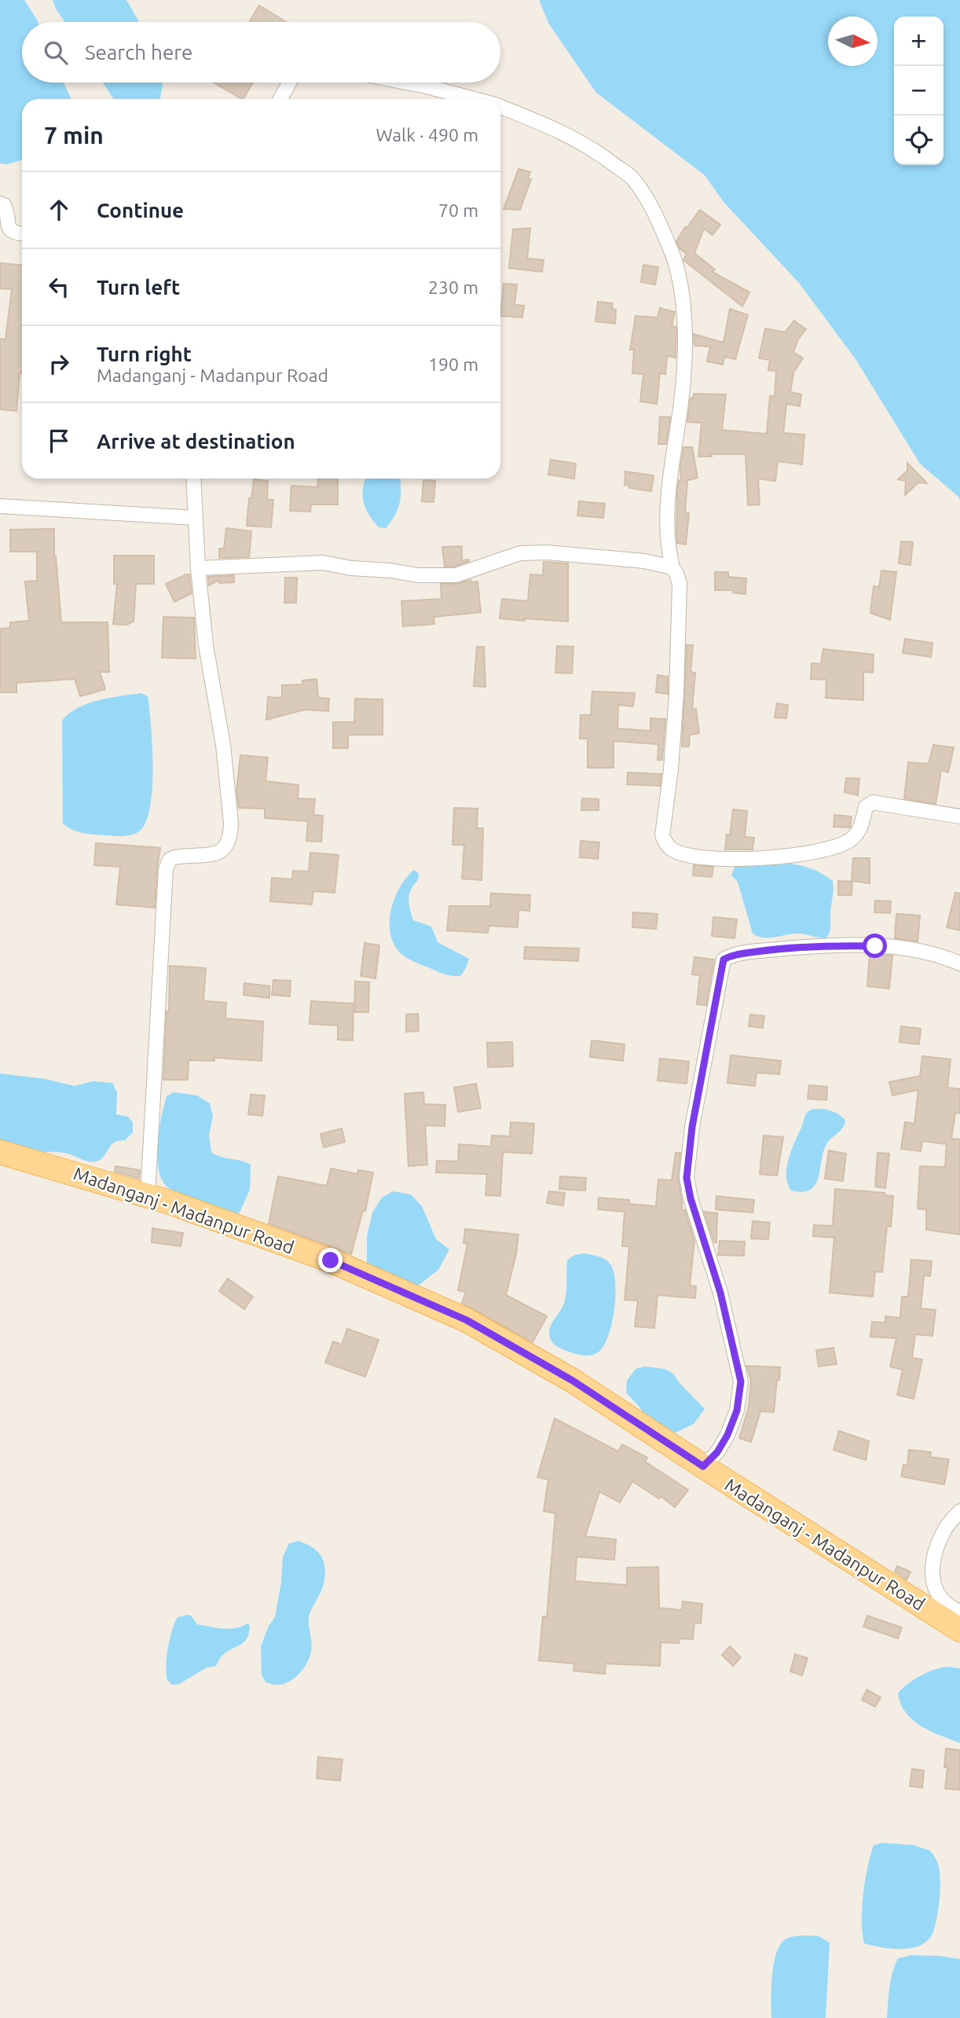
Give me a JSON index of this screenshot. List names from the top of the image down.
{
  "streets": {
    "main road": ["Madanganj - Madanpur Road"]
  },
  "north": "right",
  "page": {
    "map_buttons": ["+", "−"],
    "search": "Search here",
    "heading": ["7 min", "Walk · 490 m"],
    "list": [
      ["Continue", "70 m"],
      ["Turn left", "230 m"],
      ["Turn right", "Madanganj - Madanpur Road", "190 m"],
      "Arrive at destination"
    ]
  }
}
